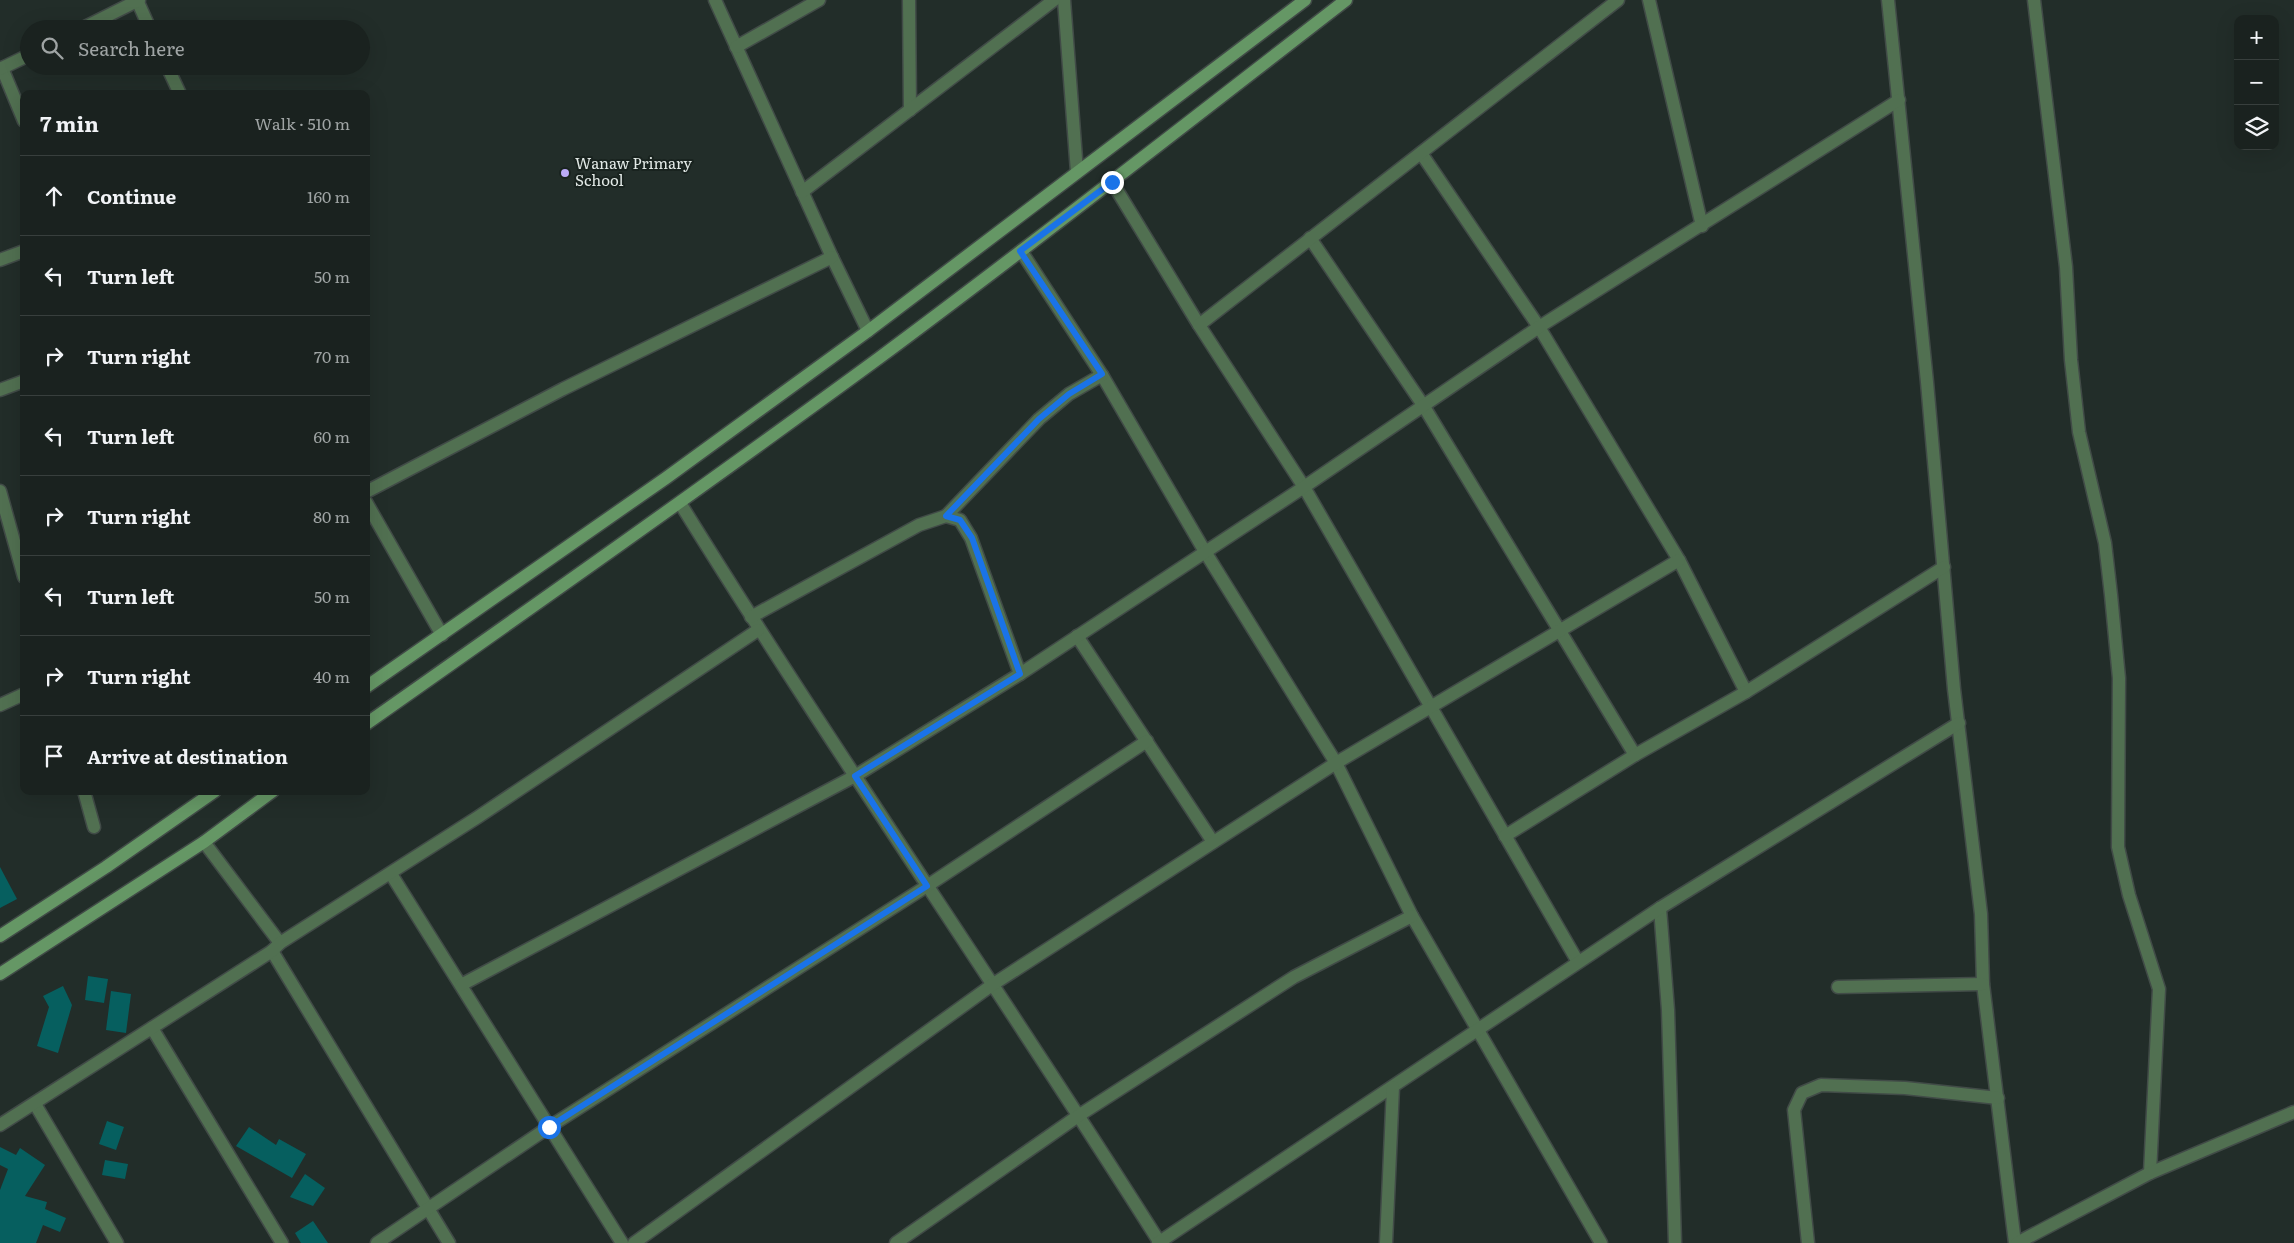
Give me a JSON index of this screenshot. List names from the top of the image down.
{
  "places": ["Wanaw Primary School"],
  "page": {
    "map_buttons": ["+", "−"],
    "search": "Search here",
    "heading": ["7 min", "Walk · 510 m"],
    "list": [
      ["Continue", "160 m"],
      ["Turn left", "50 m"],
      ["Turn right", "70 m"],
      ["Turn left", "60 m"],
      ["Turn right", "80 m"],
      ["Turn left", "50 m"],
      ["Turn right", "40 m"],
      "Arrive at destination"
    ]
  }
}
